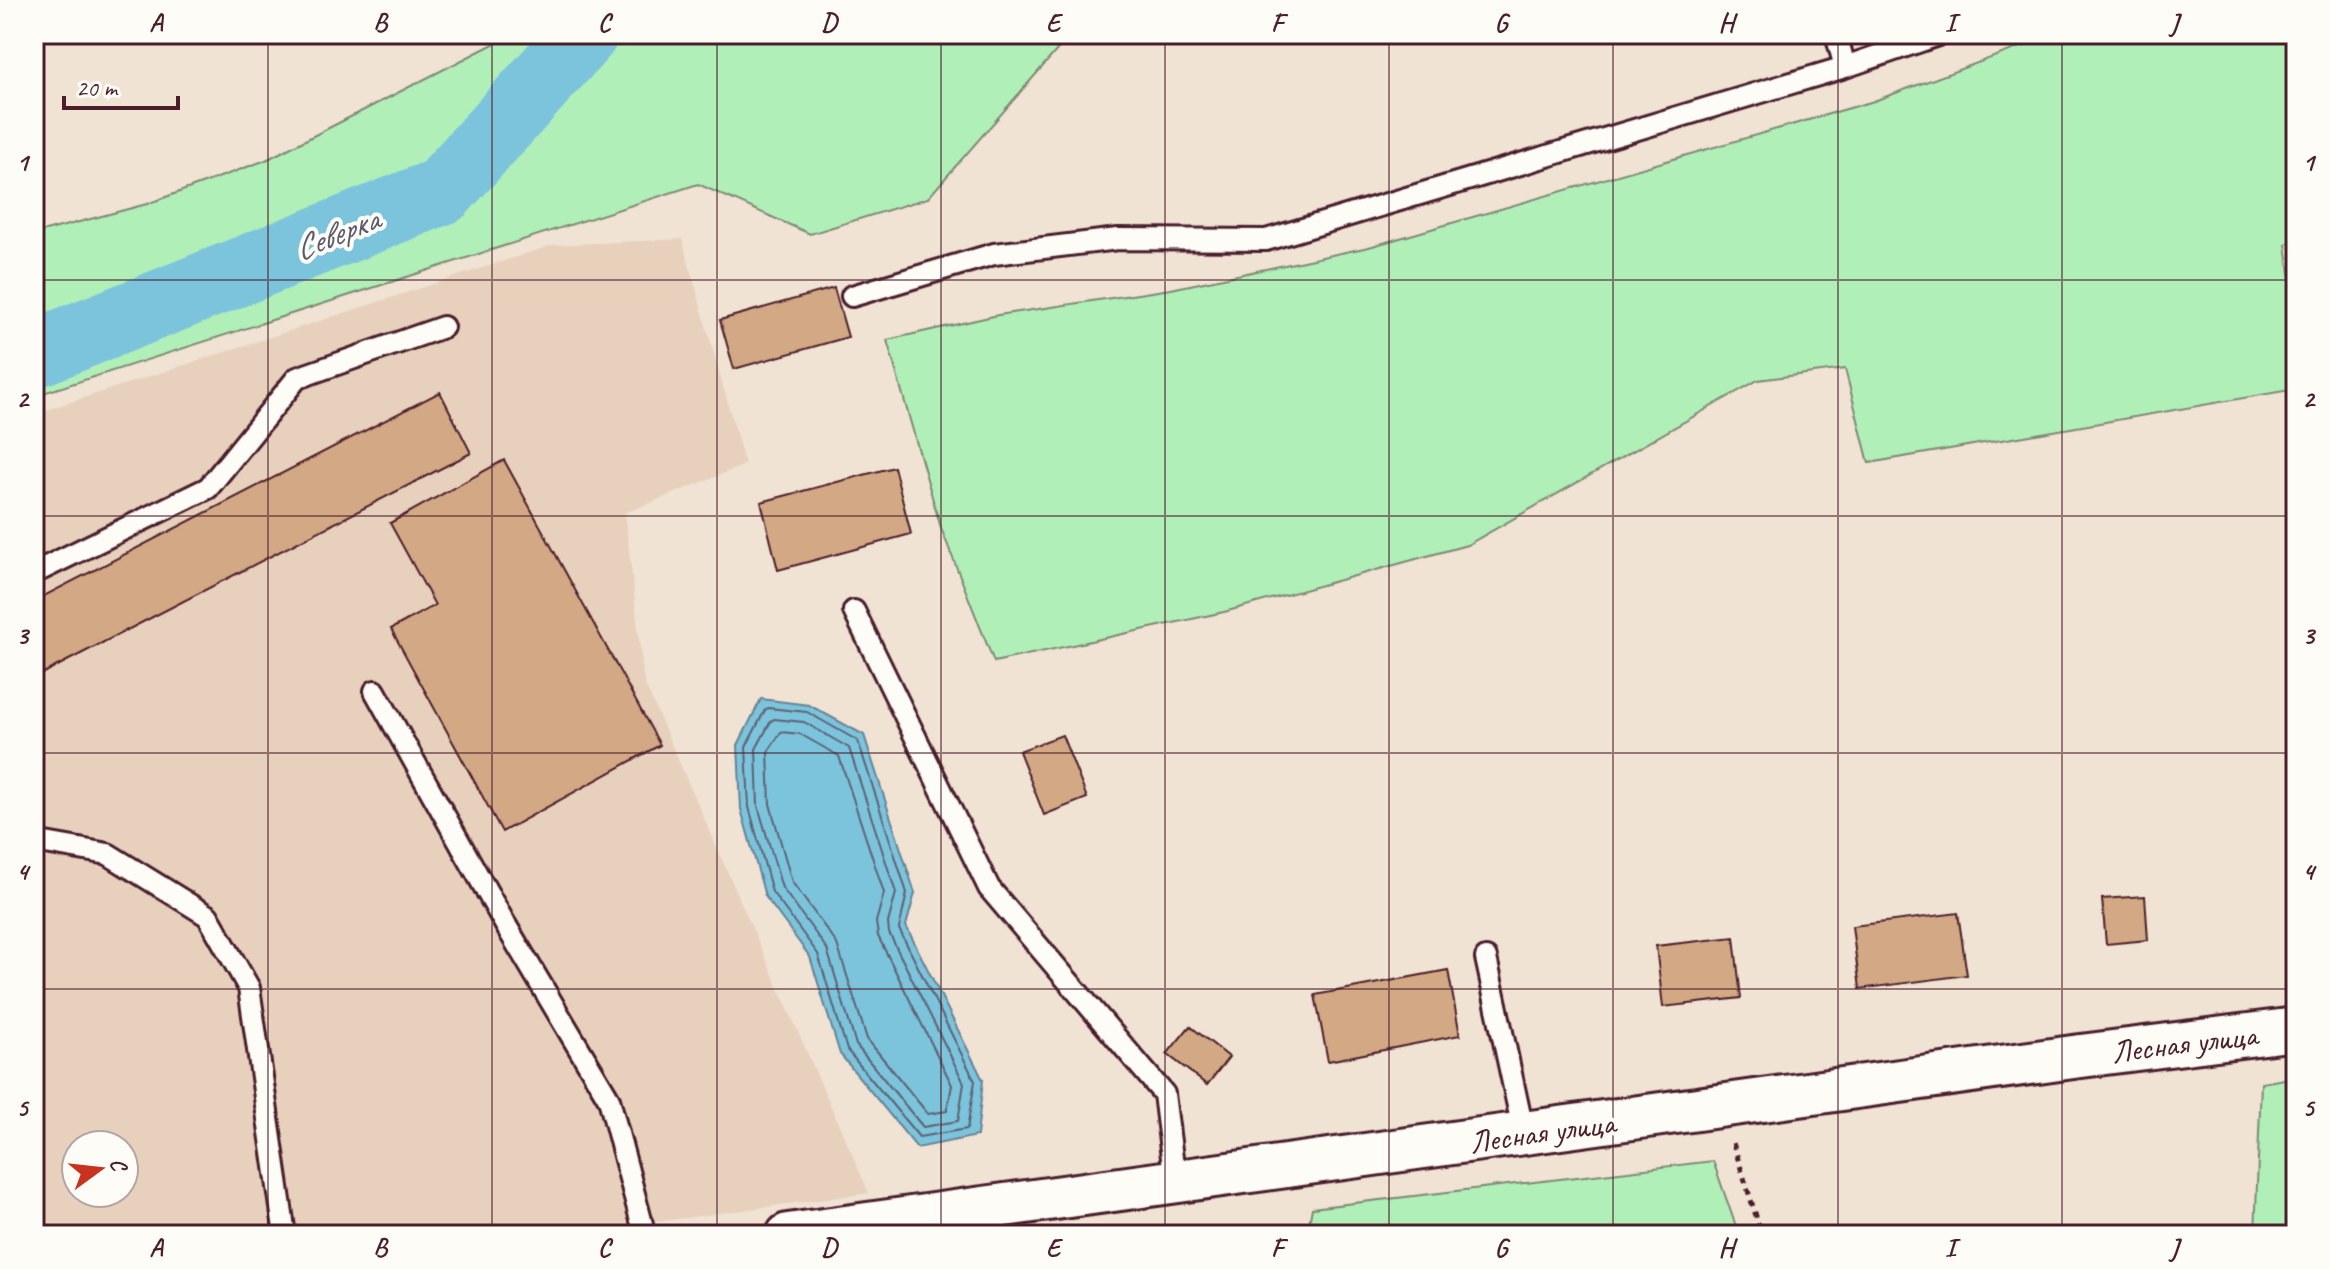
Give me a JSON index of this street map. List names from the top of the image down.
{
  "streets": {
    "street": ["Лесная улица"]
  },
  "water": ["Северка"],
  "scale_bar": "20 m",
  "north": "right",
  "grid": {
    "columns": [
      "A",
      "B",
      "C",
      "D",
      "E",
      "F",
      "G",
      "H",
      "I",
      "J"
    ],
    "rows": [
      "1",
      "2",
      "3",
      "4",
      "5"
    ]
  }
}
